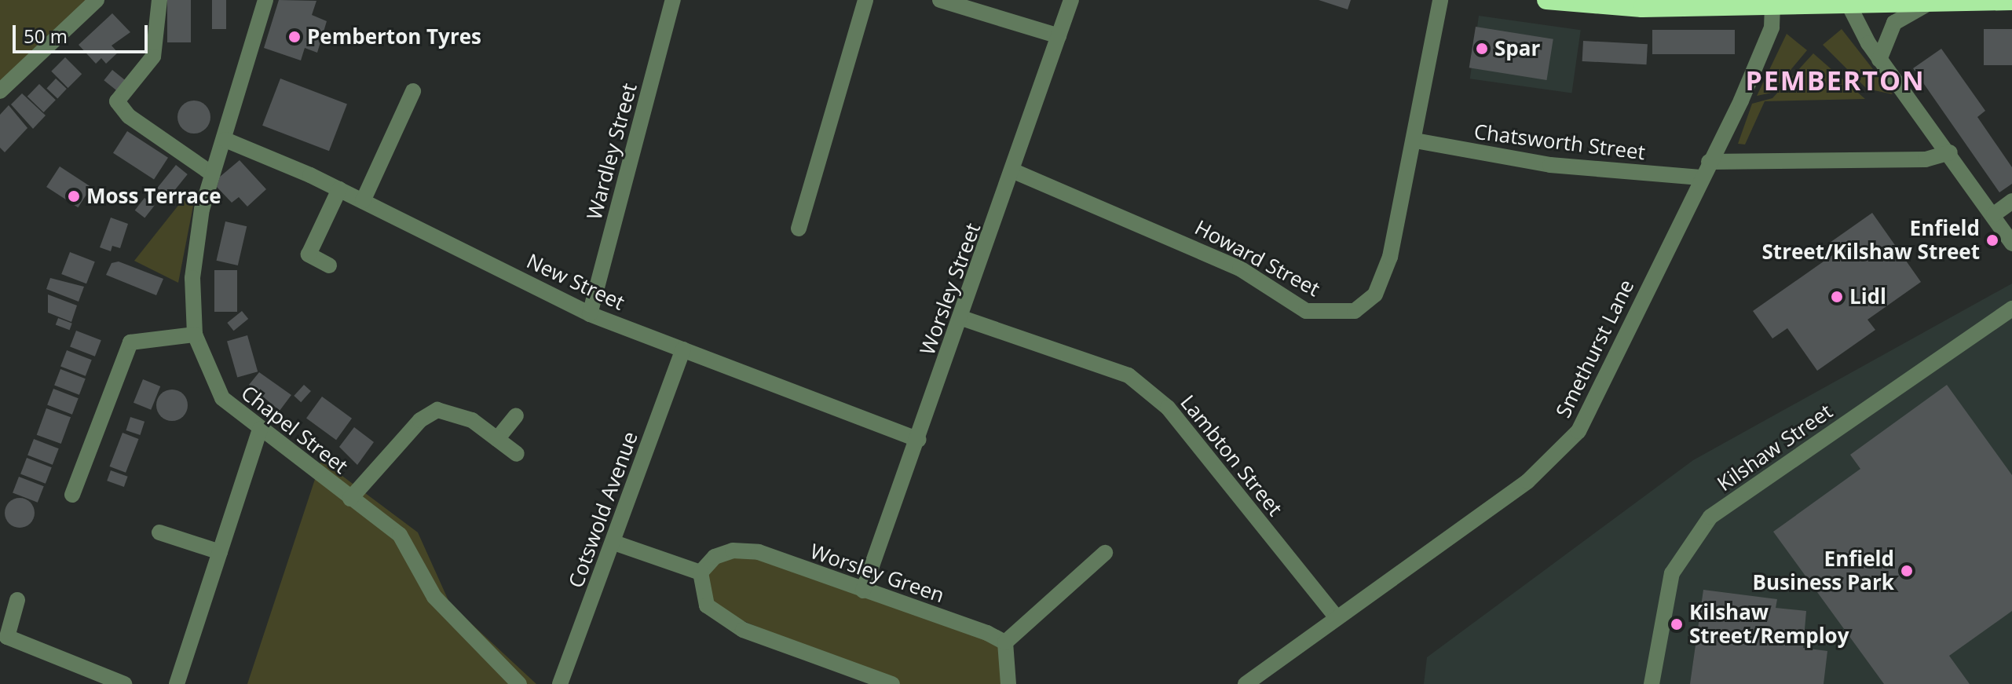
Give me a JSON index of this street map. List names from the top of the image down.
{
  "streets": {
    "street": [
      "Chatsworth Street",
      "Wardley Street",
      "Howard Street",
      "New Street",
      "Worsley Street",
      "Smethurst Lane",
      "Chapel Street",
      "Kilshaw Street",
      "Lambton Street",
      "Cotswold Avenue",
      "Worsley Green"
    ]
  },
  "crossings": [
    ["Chatsworth Street", "Howard Street"],
    ["Chatsworth Street", "Smethurst Lane"],
    ["Wardley Street", "New Street"],
    ["Howard Street", "Worsley Street"],
    ["New Street", "Worsley Street"],
    ["New Street", "Chapel Street"],
    ["New Street", "Cotswold Avenue"],
    ["Worsley Street", "Lambton Street"],
    ["Worsley Street", "Worsley Green"],
    ["Smethurst Lane", "Lambton Street"]
  ],
  "districts": ["PEMBERTON"],
  "places": [
    "Pemberton Tyres",
    "Spar",
    "Moss Terrace",
    "Enfield Street/Kilshaw Street",
    "Lidl",
    "Enfield Business Park",
    "Kilshaw Street/Remploy"
  ],
  "scale_bar": "50 m"
}
